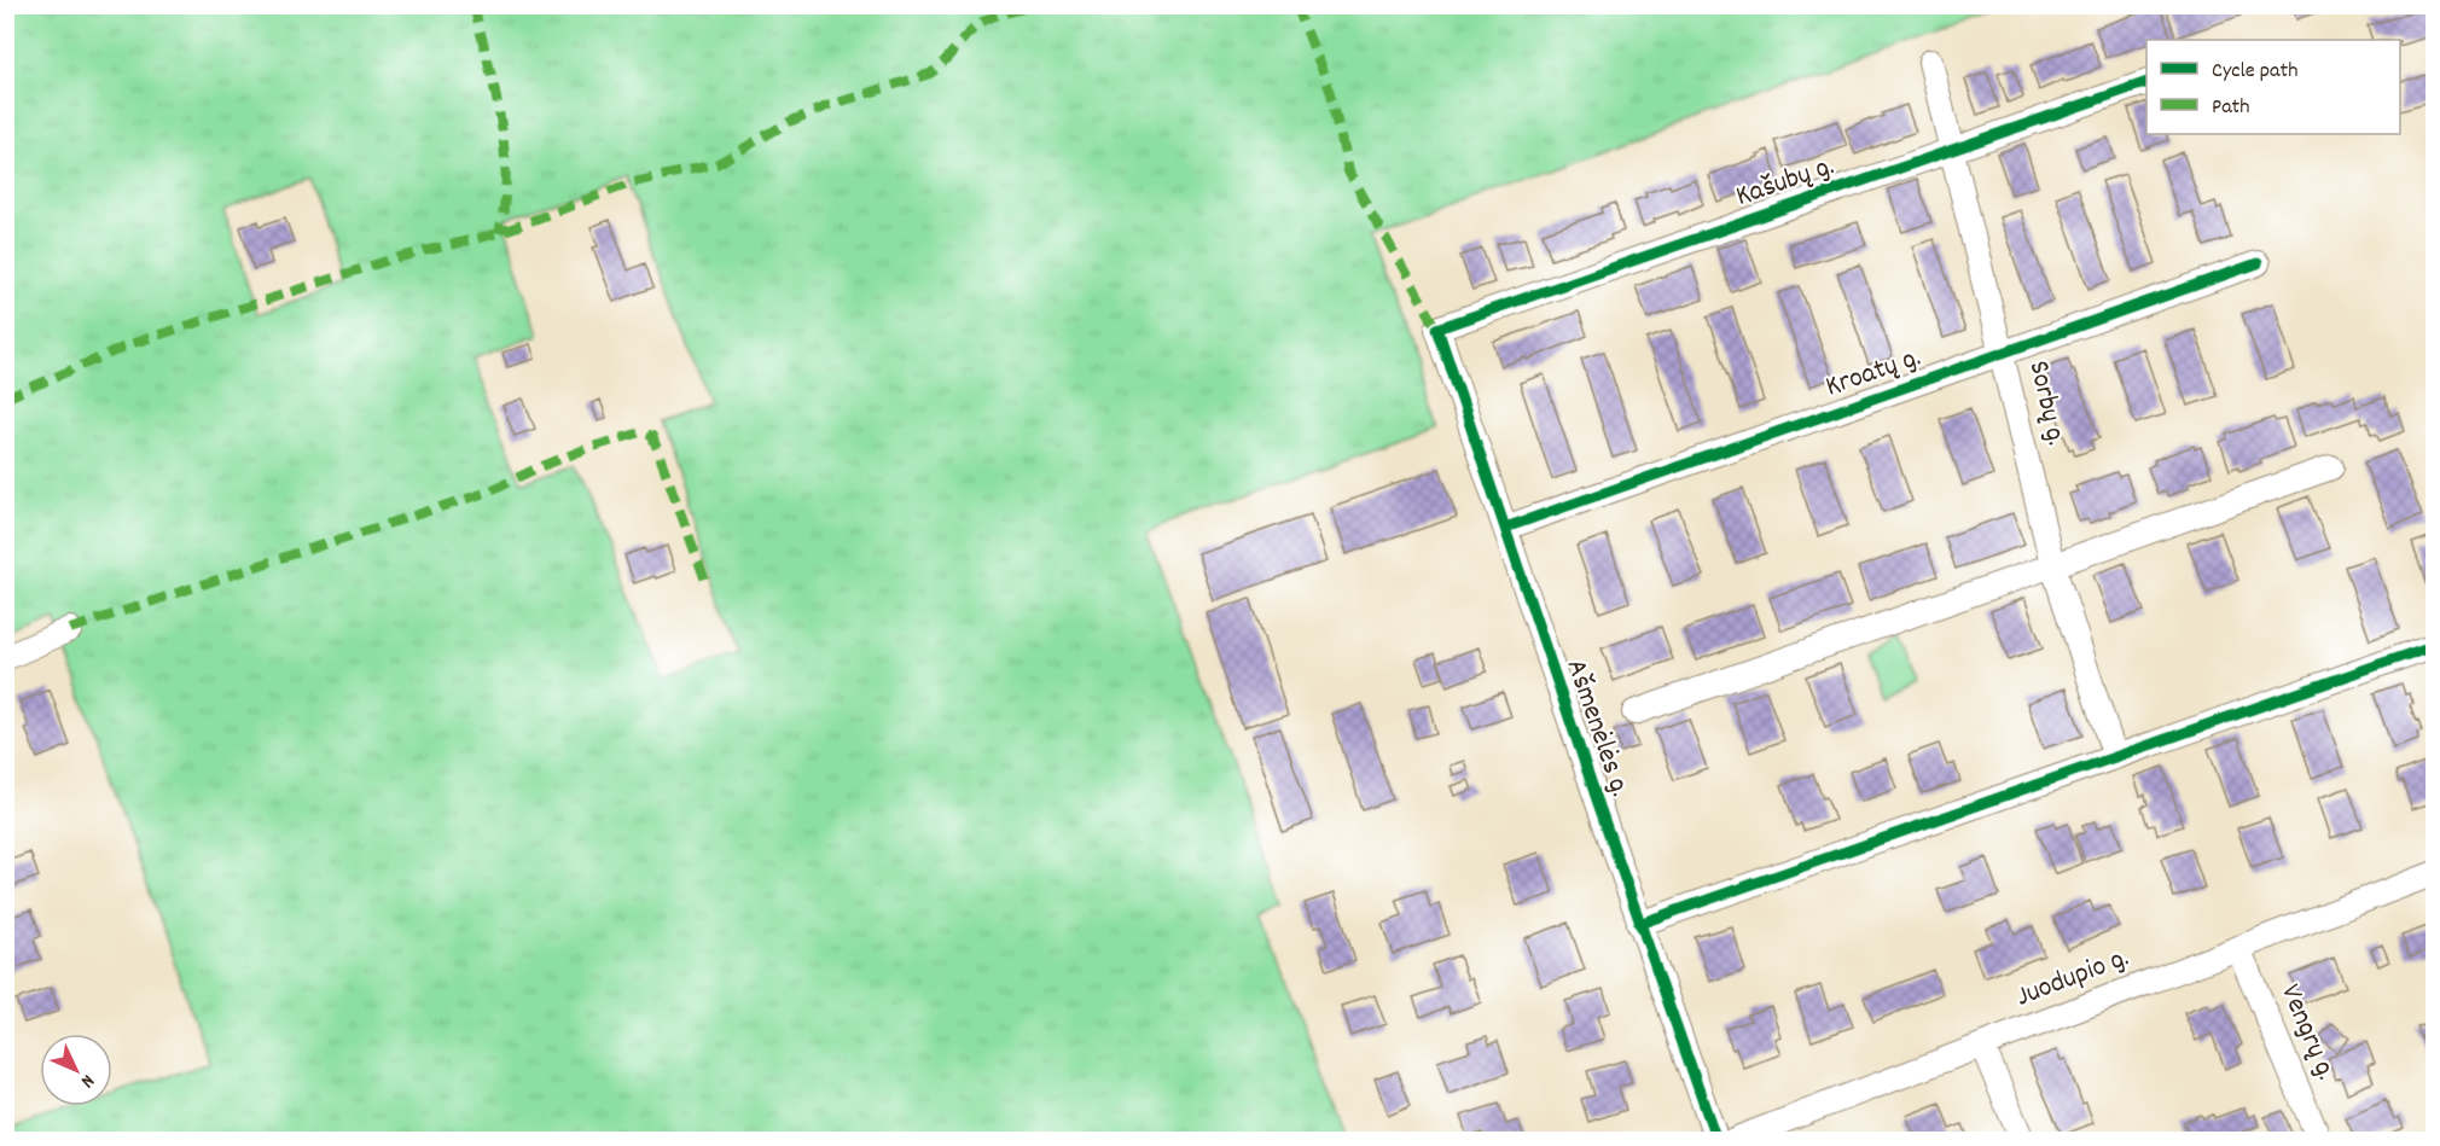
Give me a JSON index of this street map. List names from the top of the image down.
{
  "streets": {
    "street": [
      "Kašubų g.",
      "Kroatų g.",
      "Sorbų g.",
      "Ašmenėlės g.",
      "Juodupio g.",
      "Vengrų g."
    ]
  },
  "crossings": [
    ["Kašubų g.", "Sorbų g."],
    ["Kašubų g.", "Ašmenėlės g."],
    ["Kroatų g.", "Sorbų g."],
    ["Kroatų g.", "Ašmenėlės g."],
    ["Juodupio g.", "Vengrų g."]
  ],
  "legend": ["Cycle path", "Path"],
  "north": "bottom right"
}
